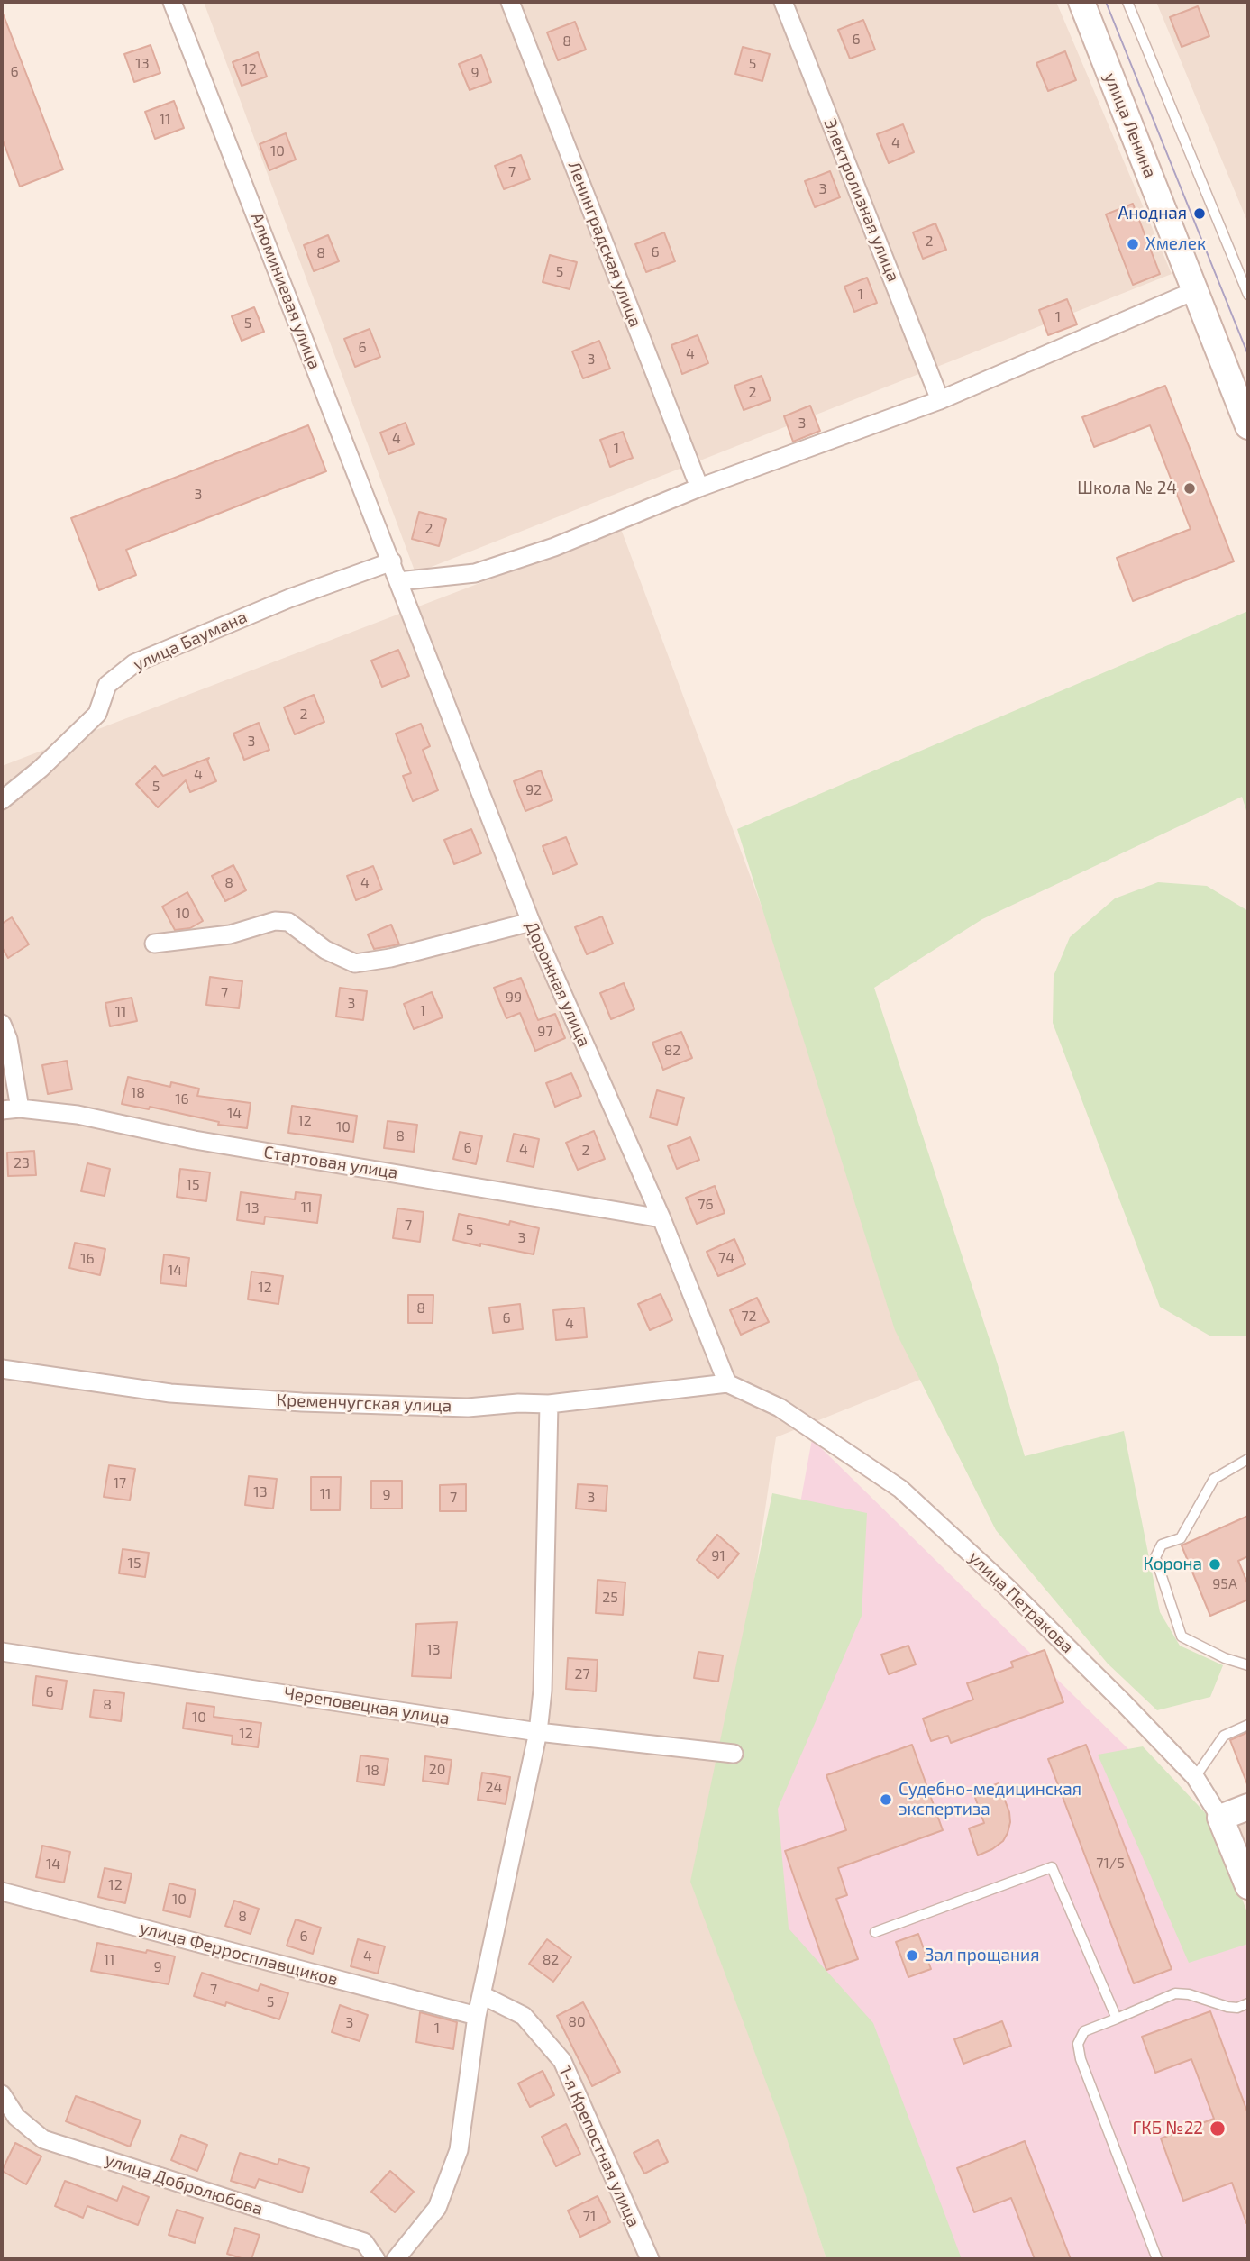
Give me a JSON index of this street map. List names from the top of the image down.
{
  "streets": {
    "main road": ["улица Ленина", "улица Петракова"],
    "street": [
      "Электролизная улица",
      "Ленинградская улица",
      "Алюминиевая улица",
      "улица Баумана",
      "Дорожная улица",
      "Стартовая улица",
      "Кременчугская улица",
      "Череповецкая улица",
      "улица Ферросплавщиков",
      "1-я Крепостная улица",
      "улица Добролюбова"
    ]
  },
  "crossings": [
    ["Алюминиевая улица", "улица Баумана"],
    ["Алюминиевая улица", "Дорожная улица"],
    ["Дорожная улица", "Стартовая улица"],
    ["Дорожная улица", "Кременчугская улица"],
    ["Дорожная улица", "улица Петракова"],
    ["Кременчугская улица", "улица Петракова"]
  ],
  "places": [
    "Анодная",
    "Хмелек",
    "Школа № 24",
    "Корона",
    "Судебно-медицинская экспертиза",
    "Зал прощания",
    "ГКБ №22"
  ],
  "house_numbers": [
    "6",
    "8",
    "13",
    "5",
    "12",
    "6",
    "9",
    "11",
    "4",
    "10",
    "7",
    "3",
    "2",
    "6",
    "8",
    "5",
    "1",
    "1",
    "5",
    "6",
    "4",
    "3",
    "2",
    "3",
    "4",
    "1",
    "3",
    "2",
    "2",
    "3",
    "4",
    "5",
    "92",
    "8",
    "4",
    "10",
    "7",
    "99",
    "3",
    "1",
    "11",
    "97",
    "82",
    "18",
    "16",
    "14",
    "12",
    "10",
    "8",
    "6",
    "4",
    "2",
    "23",
    "15",
    "76",
    "11",
    "13",
    "7",
    "5",
    "3",
    "74",
    "16",
    "14",
    "12",
    "8",
    "72",
    "6",
    "4",
    "17",
    "13",
    "11",
    "9",
    "7",
    "3",
    "91",
    "15",
    "95А",
    "25",
    "13",
    "27",
    "6",
    "8",
    "10",
    "12",
    "20",
    "18",
    "24",
    "71/5",
    "14",
    "12",
    "10",
    "8",
    "6",
    "4",
    "11",
    "82",
    "9",
    "7",
    "5",
    "80",
    "3",
    "1",
    "71"
  ]
}
